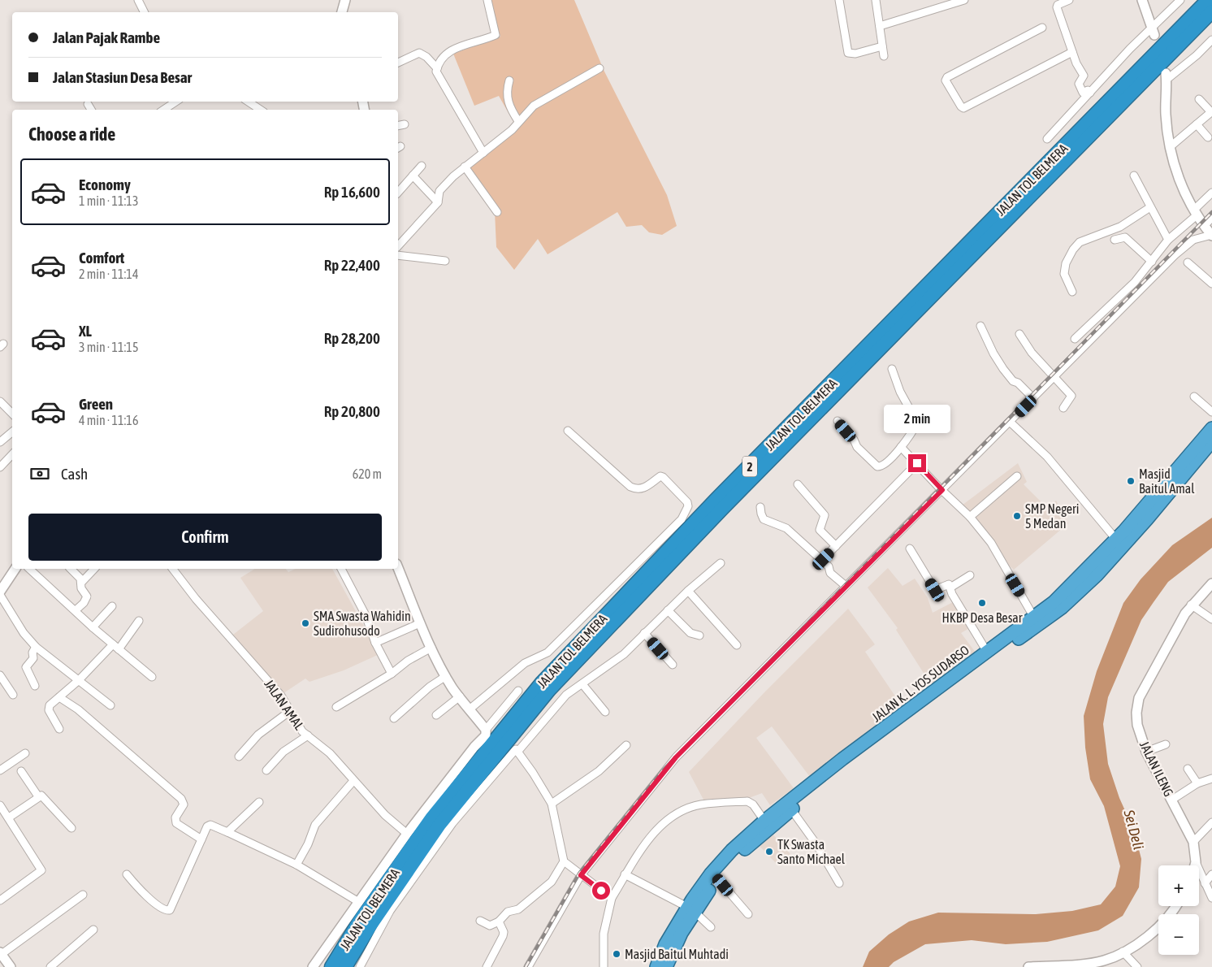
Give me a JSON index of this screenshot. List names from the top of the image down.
{
  "streets": {
    "highway": ["JALAN TOL BELMERA", "2", "JALAN K. L. YOS SUDARSO"],
    "street": ["JALAN AMAL", "JALAN ILENG"]
  },
  "water": ["Sei Deli"],
  "places": [
    "Masjid Baitul Amal",
    "SMP Negeri 5 Medan",
    "HKBP Desa Besar",
    "SMA Swasta Wahidin Sudirohusodo",
    "TK Swasta Santo Michael",
    "Masjid Baitul Muhtadi"
  ],
  "page": {
    "banner": ["Jalan Pajak Rambe", "Jalan Stasiun Desa Besar"],
    "heading": "Choose a ride",
    "list": [
      {
        "name": "Economy",
        "note": "1 min · 11:13",
        "value": "Rp 16,600"
      },
      {
        "name": "Comfort",
        "note": "2 min · 11:14",
        "value": "Rp 22,400"
      },
      {
        "name": "XL",
        "note": "3 min · 11:15",
        "value": "Rp 28,200"
      },
      {
        "name": "Green",
        "note": "4 min · 11:16",
        "value": "Rp 20,800"
      }
    ],
    "bubble": "2 min",
    "pay": ["Cash", "620 m"],
    "buttons": "Confirm",
    "map_buttons": ["+", "−"]
  }
}
